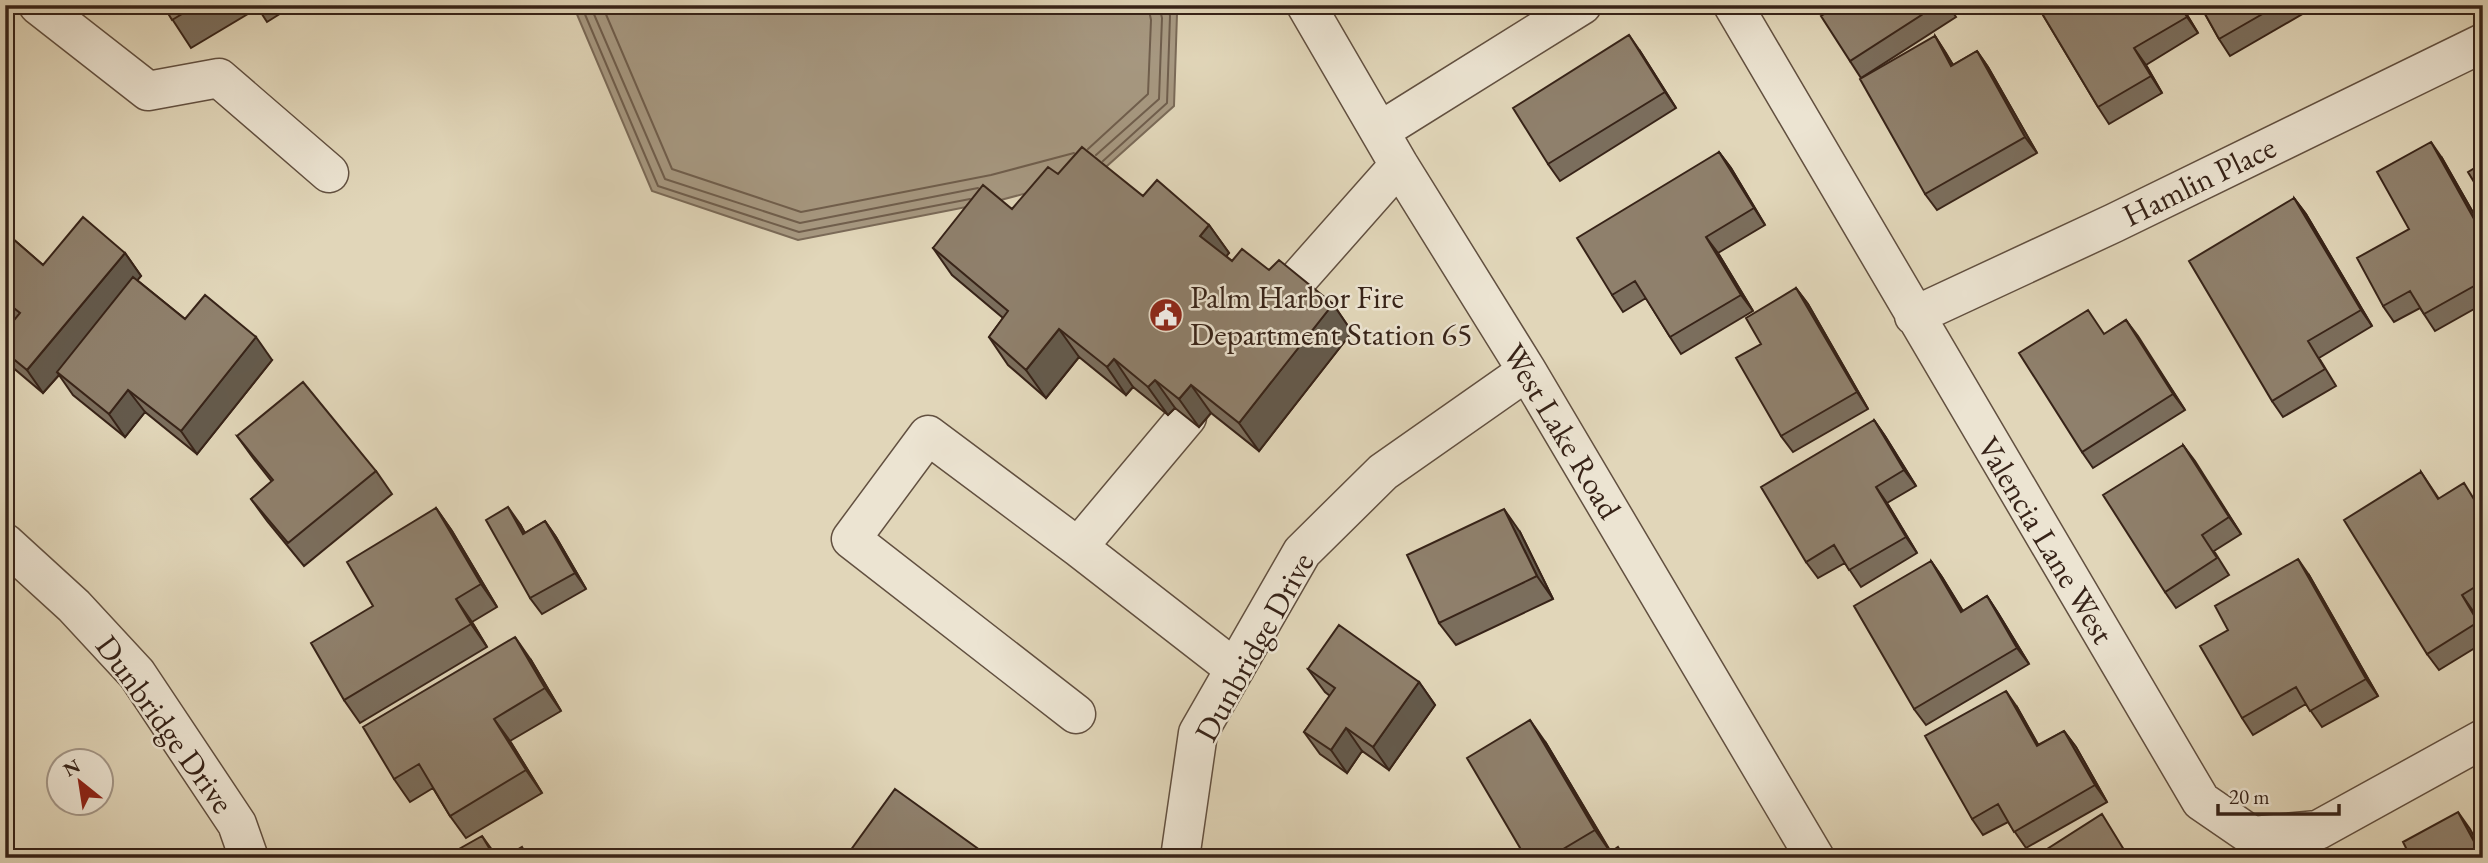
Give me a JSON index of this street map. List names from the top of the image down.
{
  "streets": {
    "street": [
      "Hamlin Place",
      "West Lake Road",
      "Valencia Lane West",
      "Dunbridge Drive"
    ]
  },
  "crossings": [
    ["Hamlin Place", "Valencia Lane West"],
    ["West Lake Road", "Dunbridge Drive"]
  ],
  "places": {
    "public building": ["Palm Harbor Fire Department Station 65"]
  },
  "scale_bar": "20 m",
  "north": "top left"
}
